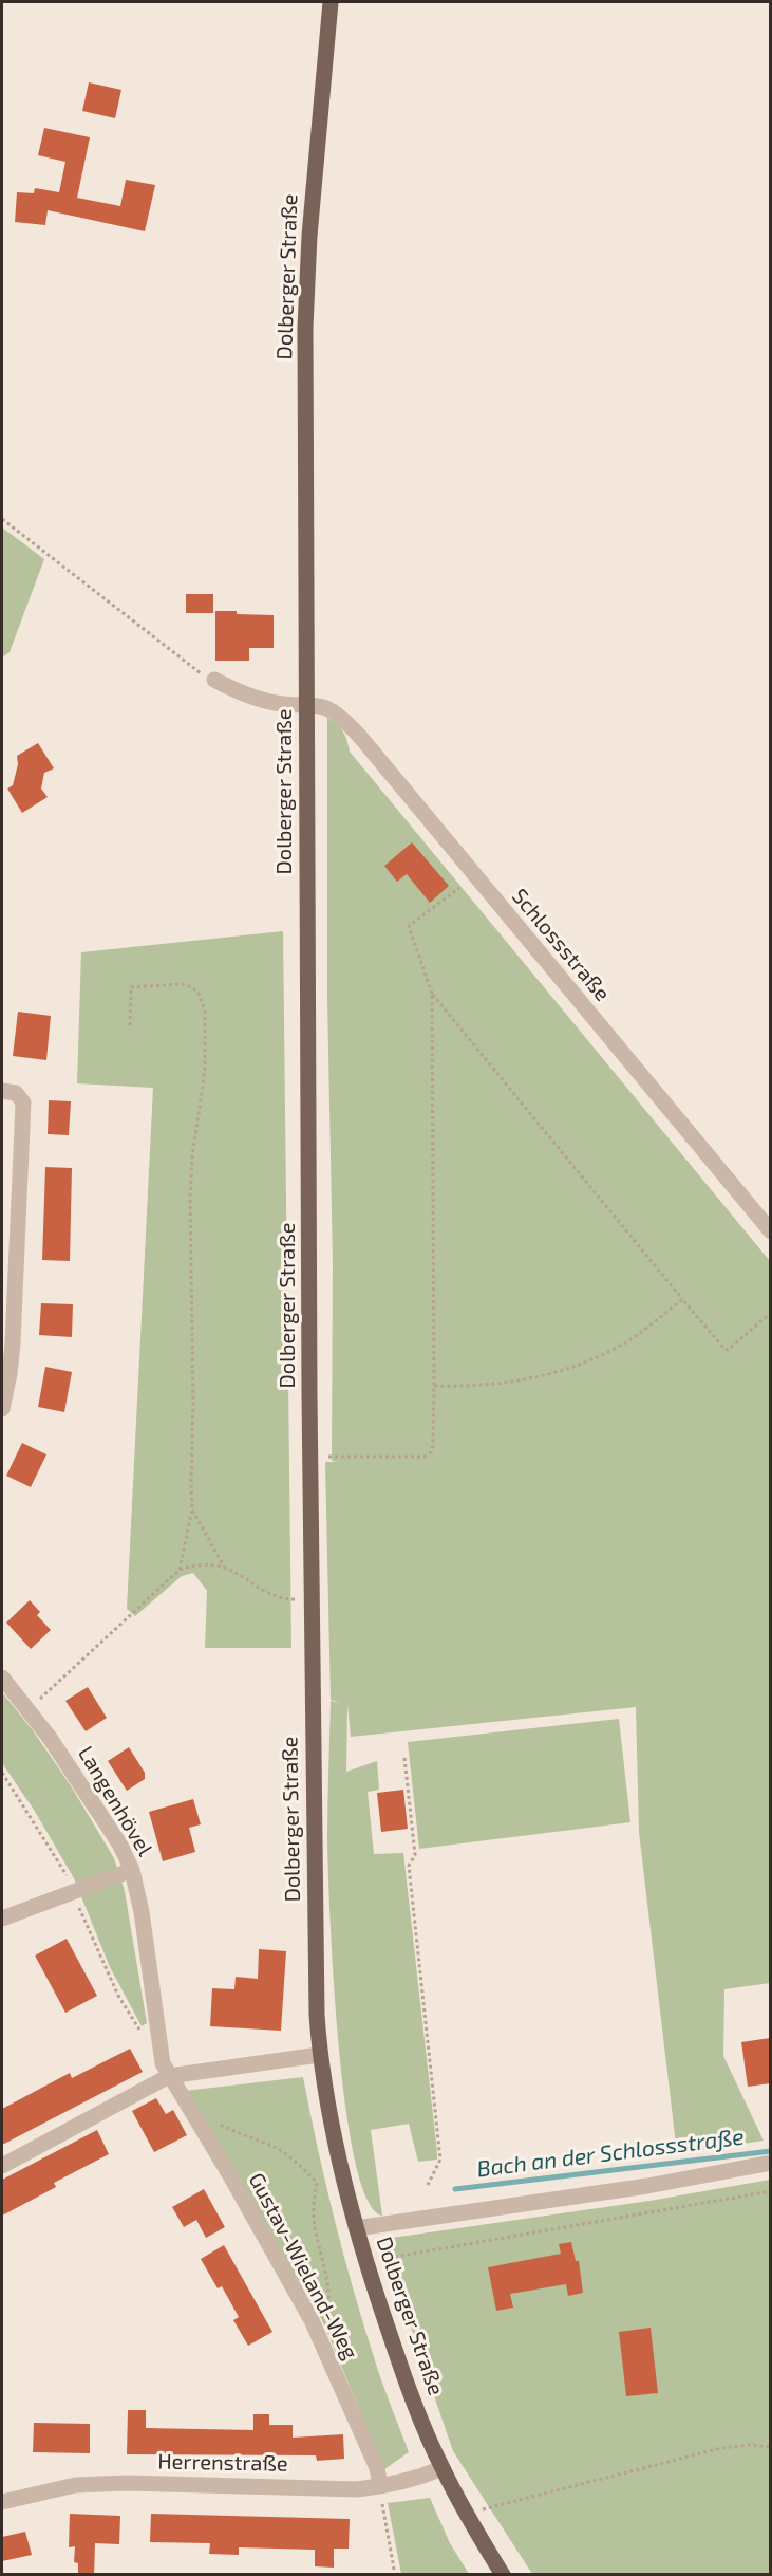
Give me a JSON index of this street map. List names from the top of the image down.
{
  "streets": {
    "main road": ["Dolberger Straße"],
    "street": [
      "Schlossstraße",
      "Langenhövel",
      "Gustav-Wieland-Weg",
      "Herrenstraße"
    ]
  },
  "crossings": [
    ["Dolberger Straße", "Schlossstraße"],
    ["Dolberger Straße", "Herrenstraße"],
    ["Langenhövel", "Gustav-Wieland-Weg"],
    ["Gustav-Wieland-Weg", "Herrenstraße"]
  ],
  "water": ["Bach an der Schlossstraße"]
}
